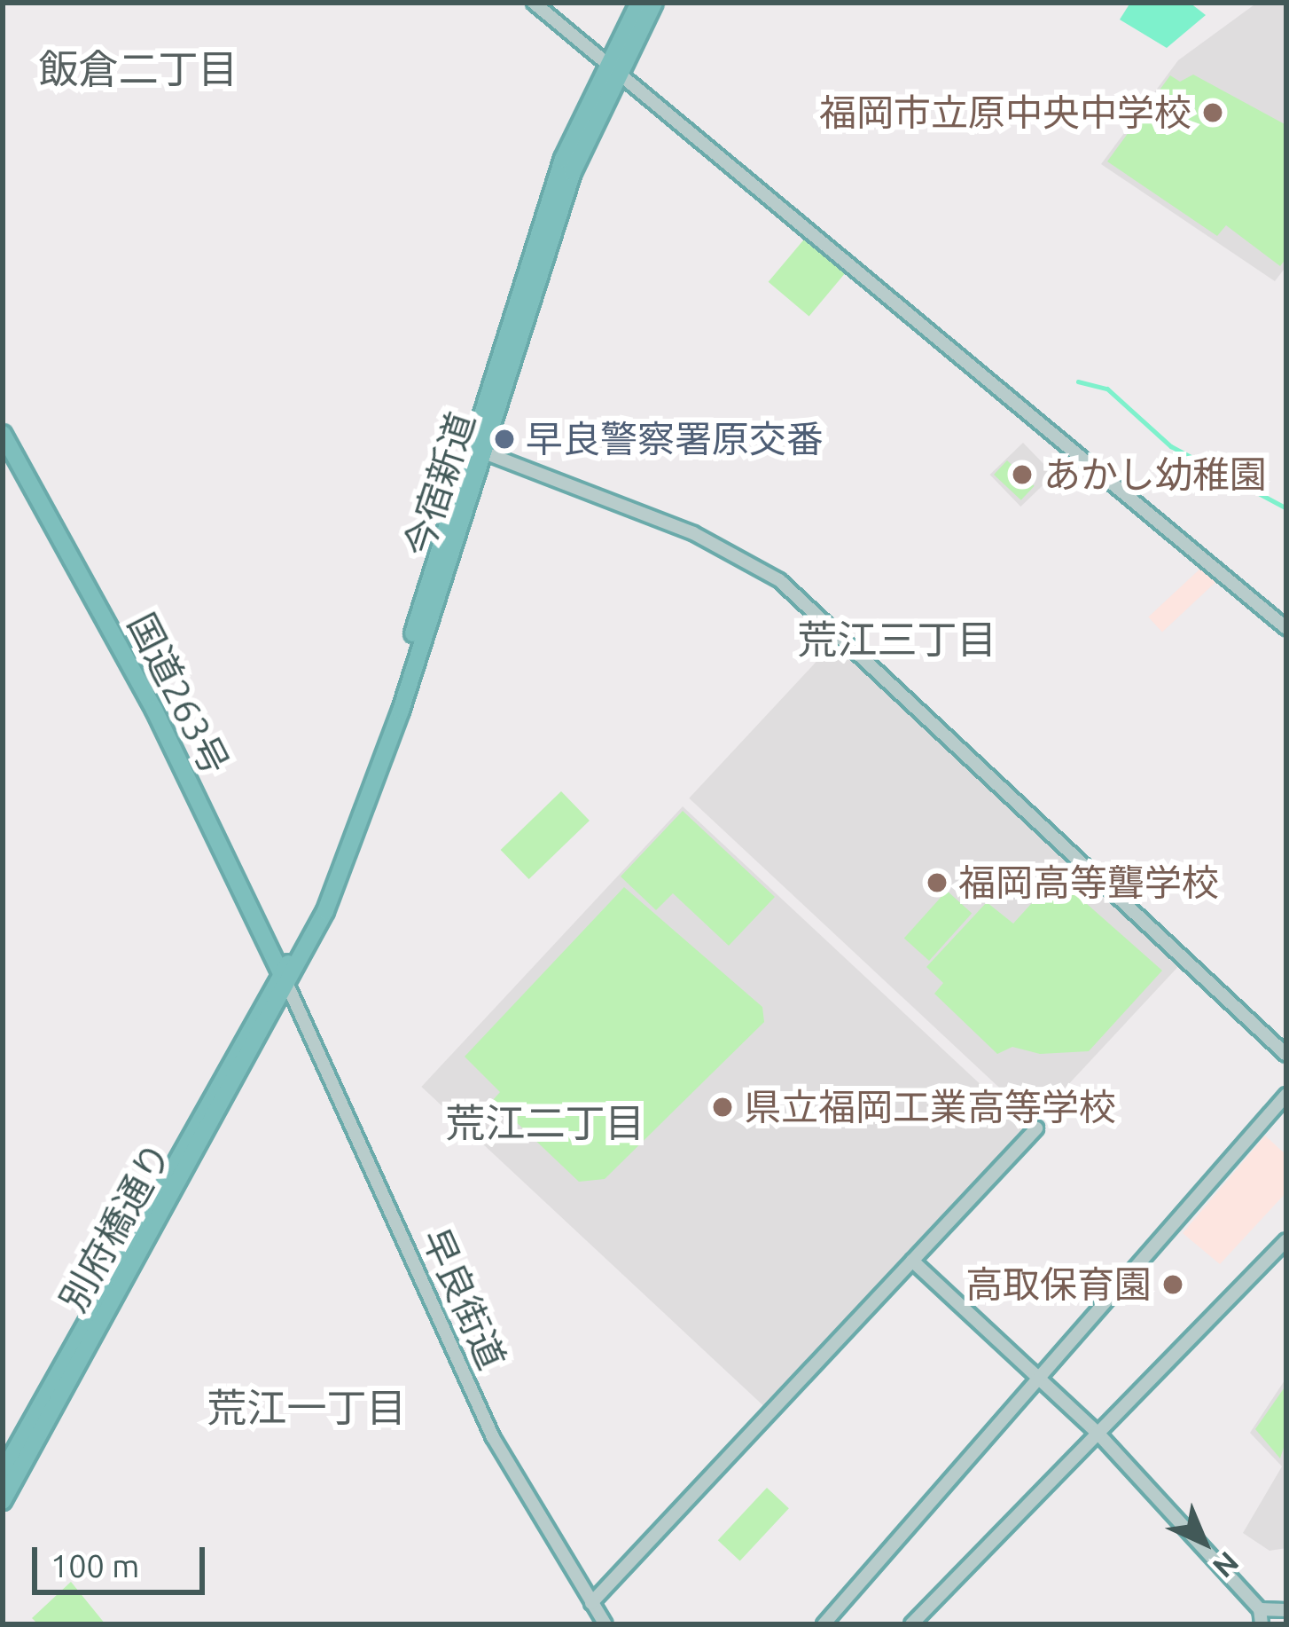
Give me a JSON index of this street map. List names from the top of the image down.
{
  "streets": {
    "highway": ["今宿新道", "国道263号", "別府橋通り"],
    "street": ["早良街道"]
  },
  "crossings": [
    ["今宿新道", "国道263号"],
    ["今宿新道", "別府橋通り"],
    ["今宿新道", "早良街道"],
    ["国道263号", "別府橋通り"],
    ["国道263号", "早良街道"],
    ["別府橋通り", "早良街道"]
  ],
  "districts": [
    "飯倉二丁目",
    "荒江三丁目",
    "荒江二丁目",
    "荒江一丁目"
  ],
  "places": [
    "福岡市立原中央中学校",
    "早良警察署原交番",
    "あかし幼稚園",
    "福岡高等聾学校",
    "県立福岡工業高等学校",
    "高取保育園"
  ],
  "scale_bar": "100 m",
  "north": "bottom right"
}
